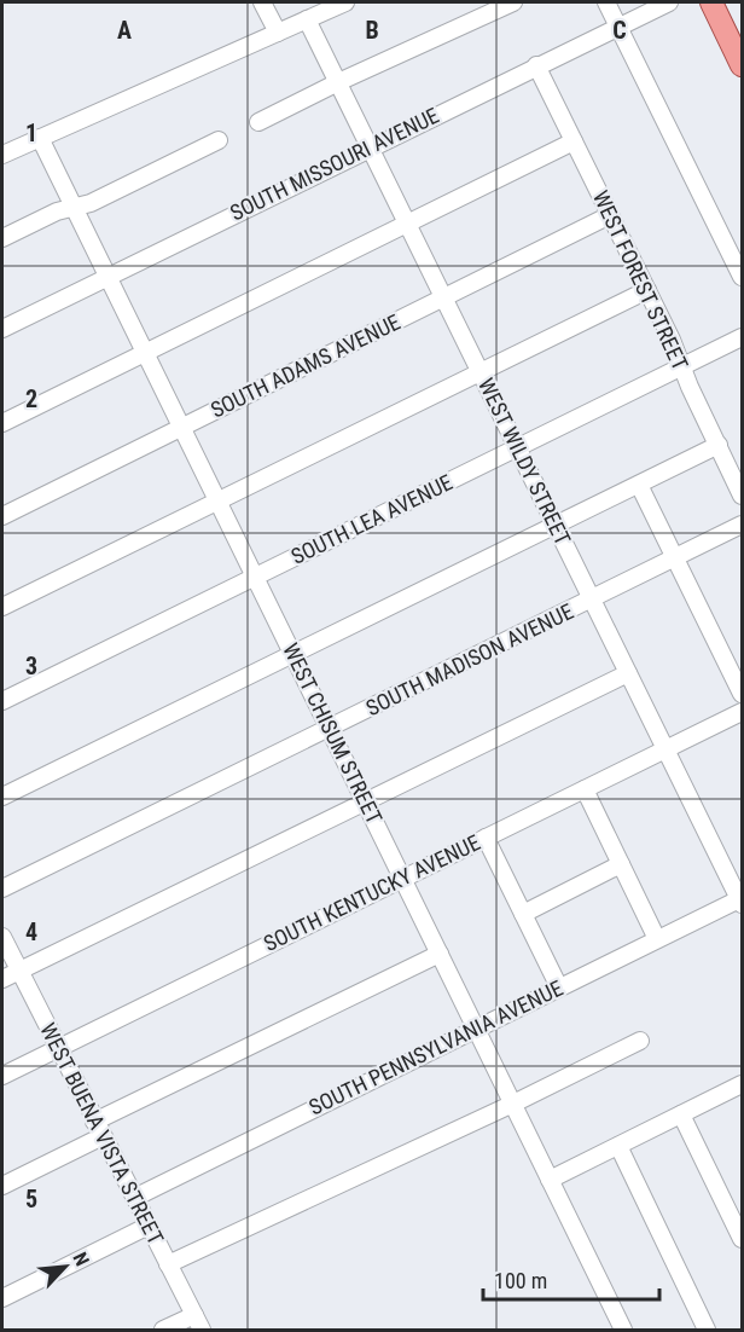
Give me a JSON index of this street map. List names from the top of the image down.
{
  "streets": {
    "street": [
      "SOUTH MISSOURI AVENUE",
      "WEST FOREST STREET",
      "SOUTH ADAMS AVENUE",
      "WEST WILDY STREET",
      "SOUTH LEA AVENUE",
      "SOUTH MADISON AVENUE",
      "WEST CHISUM STREET",
      "SOUTH KENTUCKY AVENUE",
      "SOUTH PENNSYLVANIA AVENUE",
      "WEST BUENA VISTA STREET"
    ]
  },
  "crossings": [
    ["SOUTH MISSOURI AVENUE", "WEST FOREST STREET"],
    ["SOUTH MISSOURI AVENUE", "WEST WILDY STREET"],
    ["SOUTH MISSOURI AVENUE", "WEST CHISUM STREET"],
    ["WEST FOREST STREET", "SOUTH ADAMS AVENUE"],
    ["WEST FOREST STREET", "SOUTH LEA AVENUE"],
    ["SOUTH ADAMS AVENUE", "WEST WILDY STREET"],
    ["SOUTH ADAMS AVENUE", "WEST CHISUM STREET"],
    ["WEST WILDY STREET", "SOUTH LEA AVENUE"],
    ["WEST WILDY STREET", "SOUTH MADISON AVENUE"],
    ["WEST WILDY STREET", "SOUTH KENTUCKY AVENUE"],
    ["WEST WILDY STREET", "SOUTH PENNSYLVANIA AVENUE"],
    ["SOUTH LEA AVENUE", "WEST CHISUM STREET"],
    ["SOUTH MADISON AVENUE", "WEST CHISUM STREET"],
    ["WEST CHISUM STREET", "SOUTH KENTUCKY AVENUE"],
    ["WEST CHISUM STREET", "SOUTH PENNSYLVANIA AVENUE"],
    ["SOUTH KENTUCKY AVENUE", "WEST BUENA VISTA STREET"],
    ["SOUTH PENNSYLVANIA AVENUE", "WEST BUENA VISTA STREET"]
  ],
  "scale_bar": "100 m",
  "north": "top right",
  "grid": {
    "columns": ["A", "B", "C"],
    "rows": [
      "1",
      "2",
      "3",
      "4",
      "5"
    ]
  }
}
